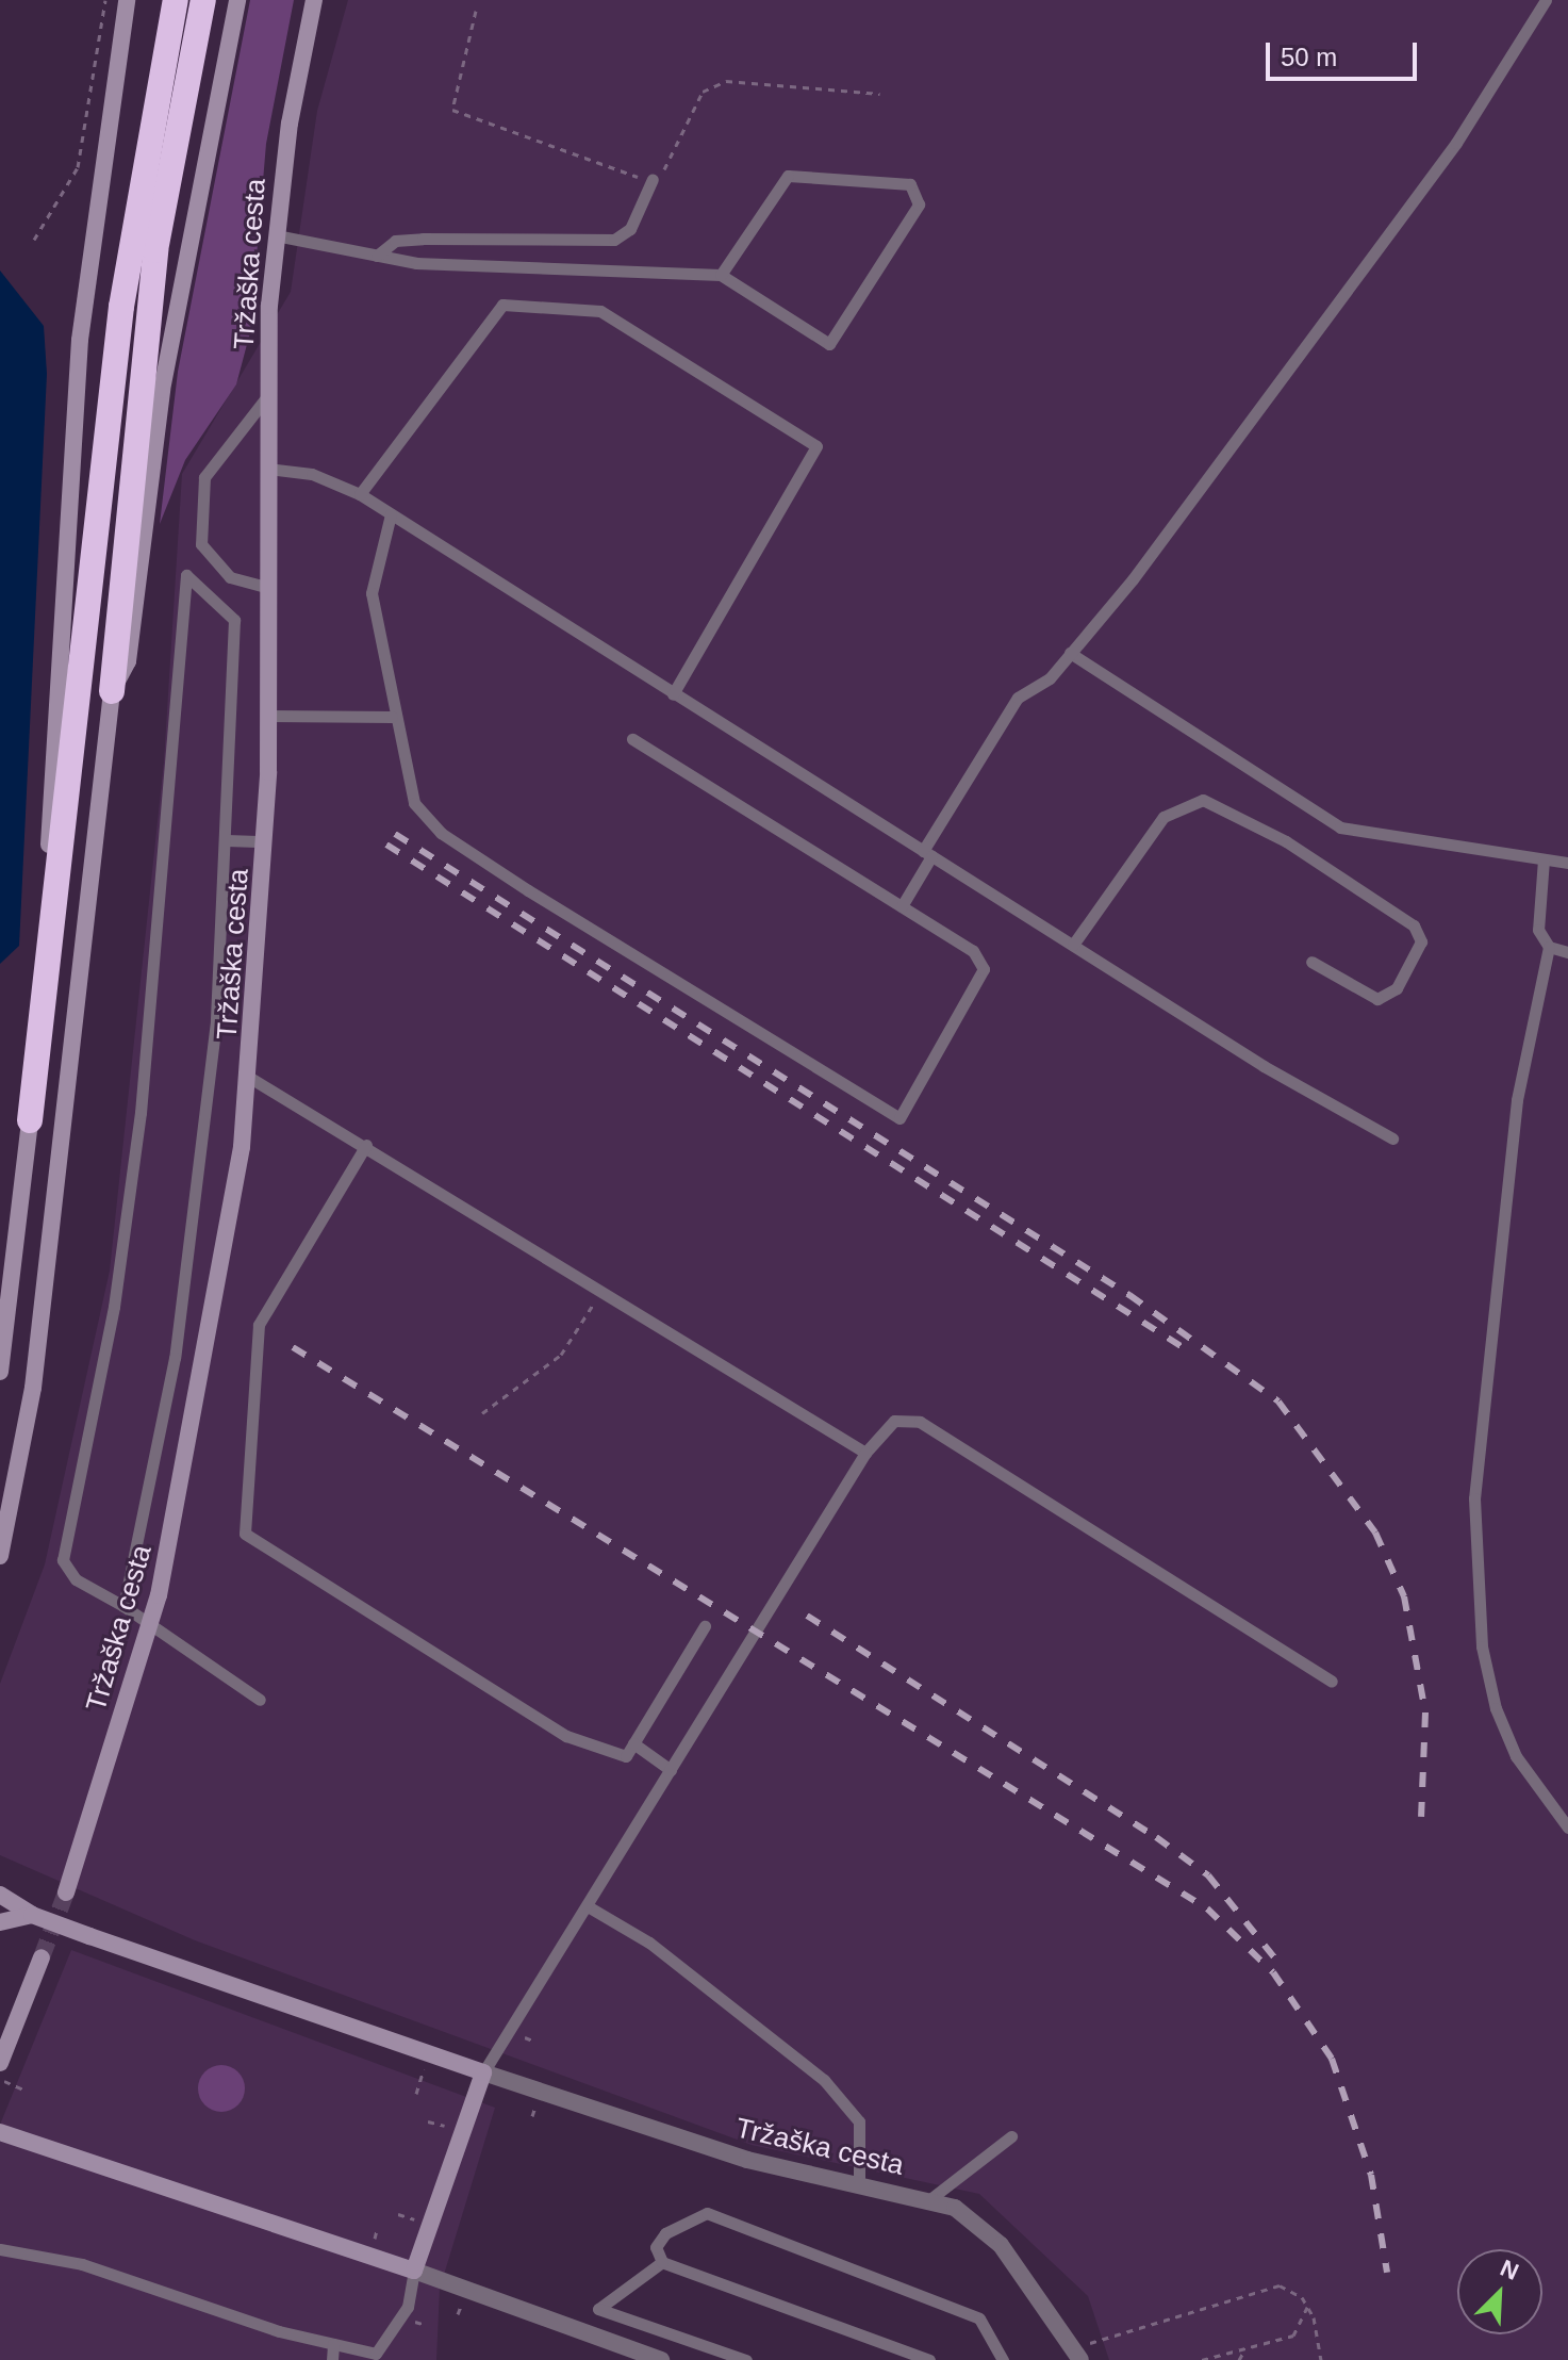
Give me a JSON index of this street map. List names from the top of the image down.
{
  "streets": {
    "street": ["Tržaška cesta"]
  },
  "scale_bar": "50 m",
  "north": "top right"
}
